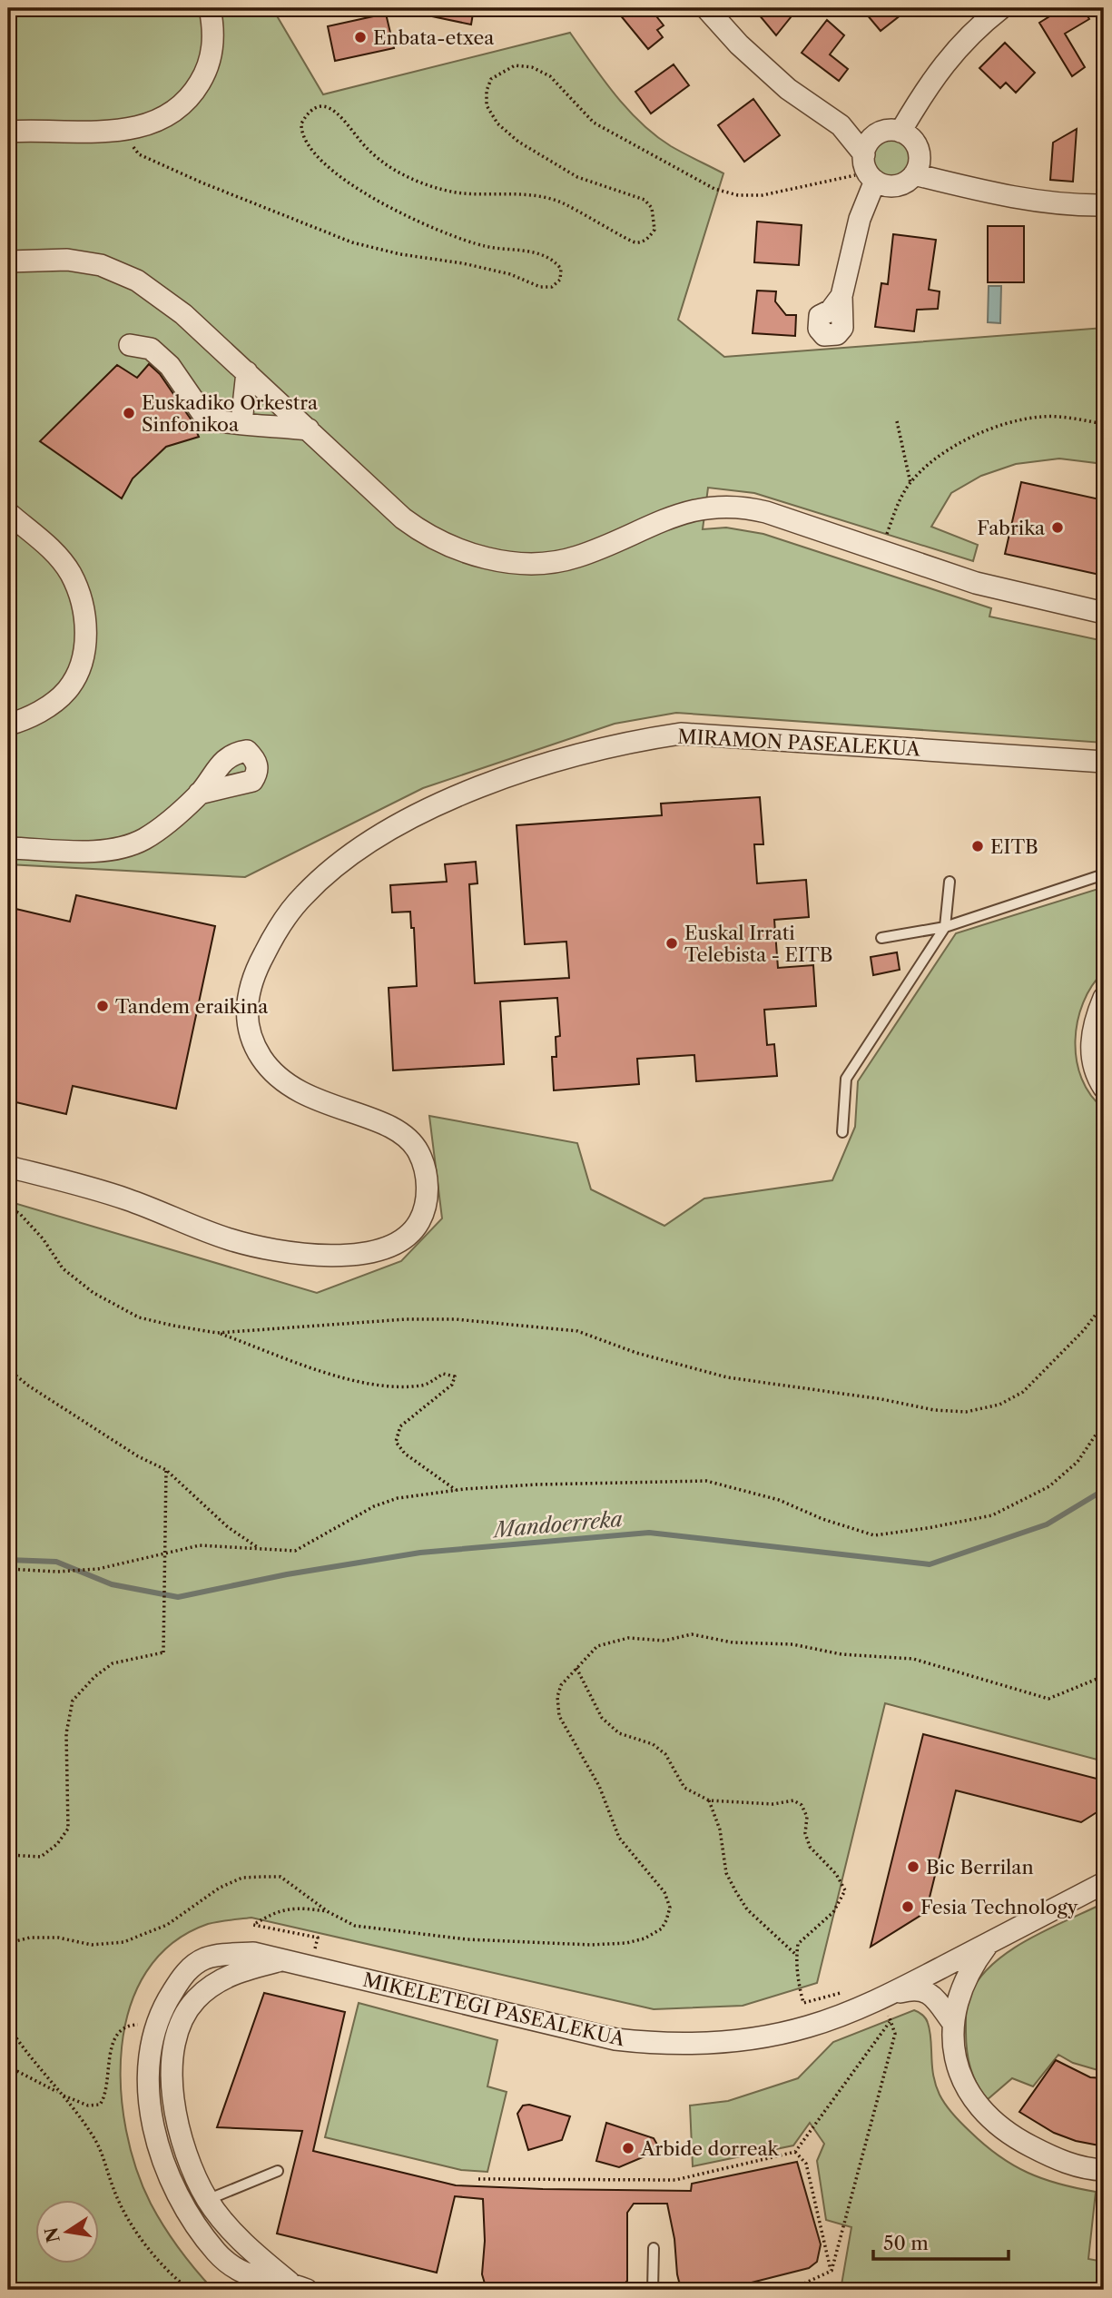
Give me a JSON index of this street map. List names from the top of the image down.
{
  "streets": {
    "street": ["MIRAMON PASEALEKUA", "MIKELETEGI PASEALEKUA"]
  },
  "water": ["Mandoerreka"],
  "places": [
    "Enbata-etxea",
    "Euskadiko Orkestra Sinfonikoa",
    "Fabrika",
    "EITB",
    "Euskal Irrati Telebista - EITB",
    "Tandem eraikina",
    "Bic Berrilan",
    "Fesia Technology",
    "Arbide dorreak"
  ],
  "scale_bar": "50 m",
  "north": "left"
}
